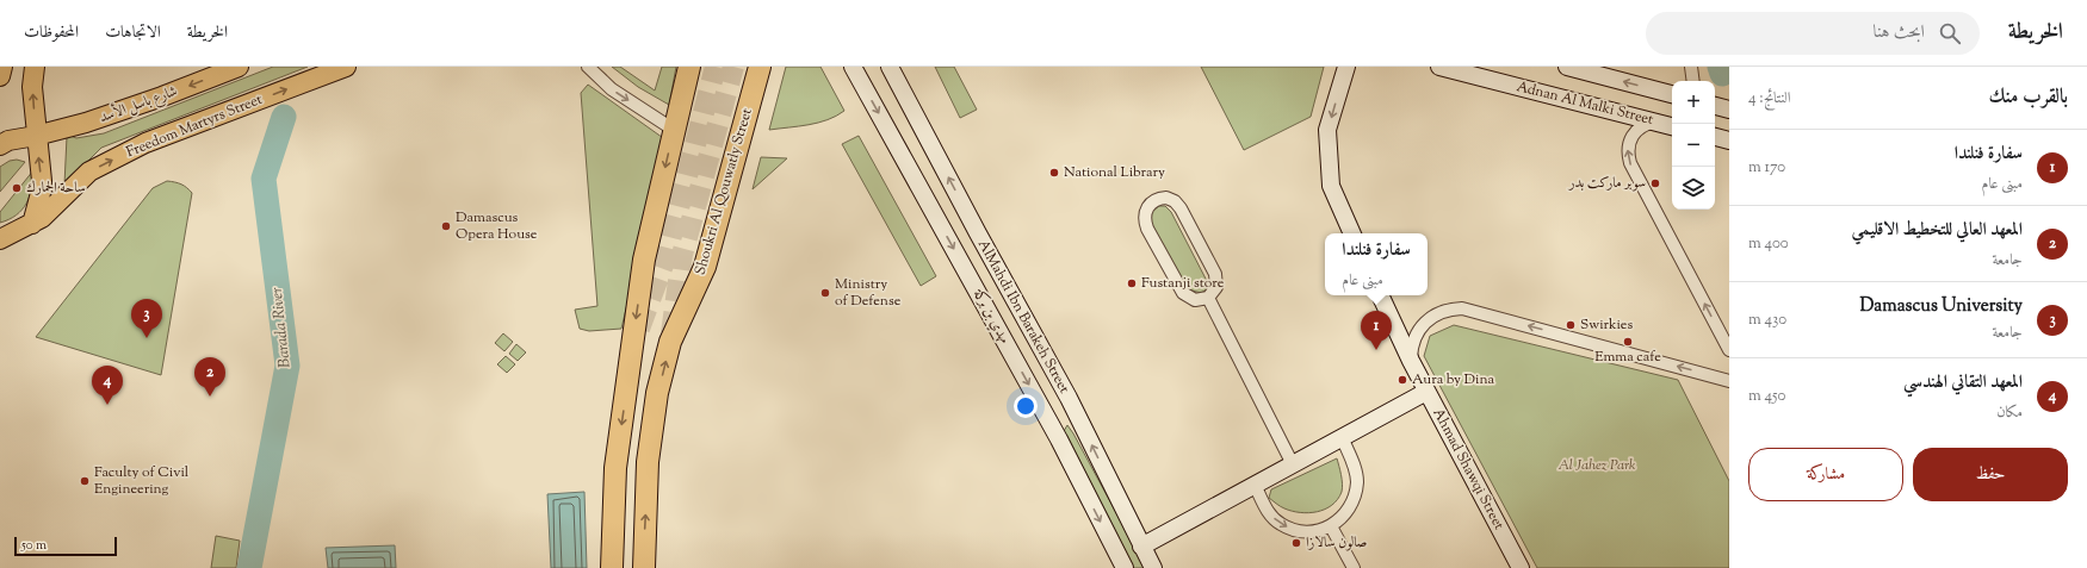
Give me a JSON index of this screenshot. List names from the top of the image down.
{
  "streets": {
    "highway": ["Shoukri Al Qouwatly Street"],
    "main road": [
      "Adnan Al Malki Street",
      "شارع باسل الأسد",
      "Freedom Martyrs Street",
      "مهدي بن بركة",
      "AlMahdi Ibn Barakeh Street",
      "Ahmad Shawqi Street"
    ]
  },
  "one_way": [
    "شارع باسل الأسد",
    "Freedom Martyrs Street",
    "مهدي بن بركة",
    "AlMahdi Ibn Barakeh Street"
  ],
  "water": ["Barada River"],
  "parks": ["Al Jahez Park"],
  "places": [
    "National Library",
    "سوبر ماركت بدر",
    "ساحة الجمارك",
    "Damascus Opera House",
    "Fustanji store",
    "Ministry of Defense",
    "Swirkies",
    "Emma cafe",
    "Aura by Dina",
    "Faculty of Civil Engineering",
    "صالون سالازا"
  ],
  "scale_bar": "50 m",
  "page": {
    "header": "الخريطة",
    "search": "ابحث هنا",
    "nav": ["الخريطة", "الاتجاهات", "المحفوظات"],
    "heading": ["بالقرب منك", "النتائج: 4"],
    "map_buttons": ["+", "−"],
    "list": [
      {
        "mark": "1",
        "name": "سفارة فنلندا",
        "note": "مبنى عام",
        "value": "170 m"
      },
      {
        "mark": "2",
        "name": "المعهد العالي للتخطيط الاقليمي",
        "note": "جامعة",
        "value": "400 m"
      },
      {
        "mark": "3",
        "name": "Damascus University",
        "note": "جامعة",
        "value": "430 m"
      },
      {
        "mark": "4",
        "name": "المعهد التقاني الهندسي",
        "note": "مكان",
        "value": "450 m"
      }
    ],
    "popup": ["سفارة فنلندا", "مبنى عام"],
    "pins": [
      "3",
      "1",
      "2",
      "4"
    ],
    "buttons": ["حفظ", "مشاركة"],
    "scale": "50 m"
  }
}
